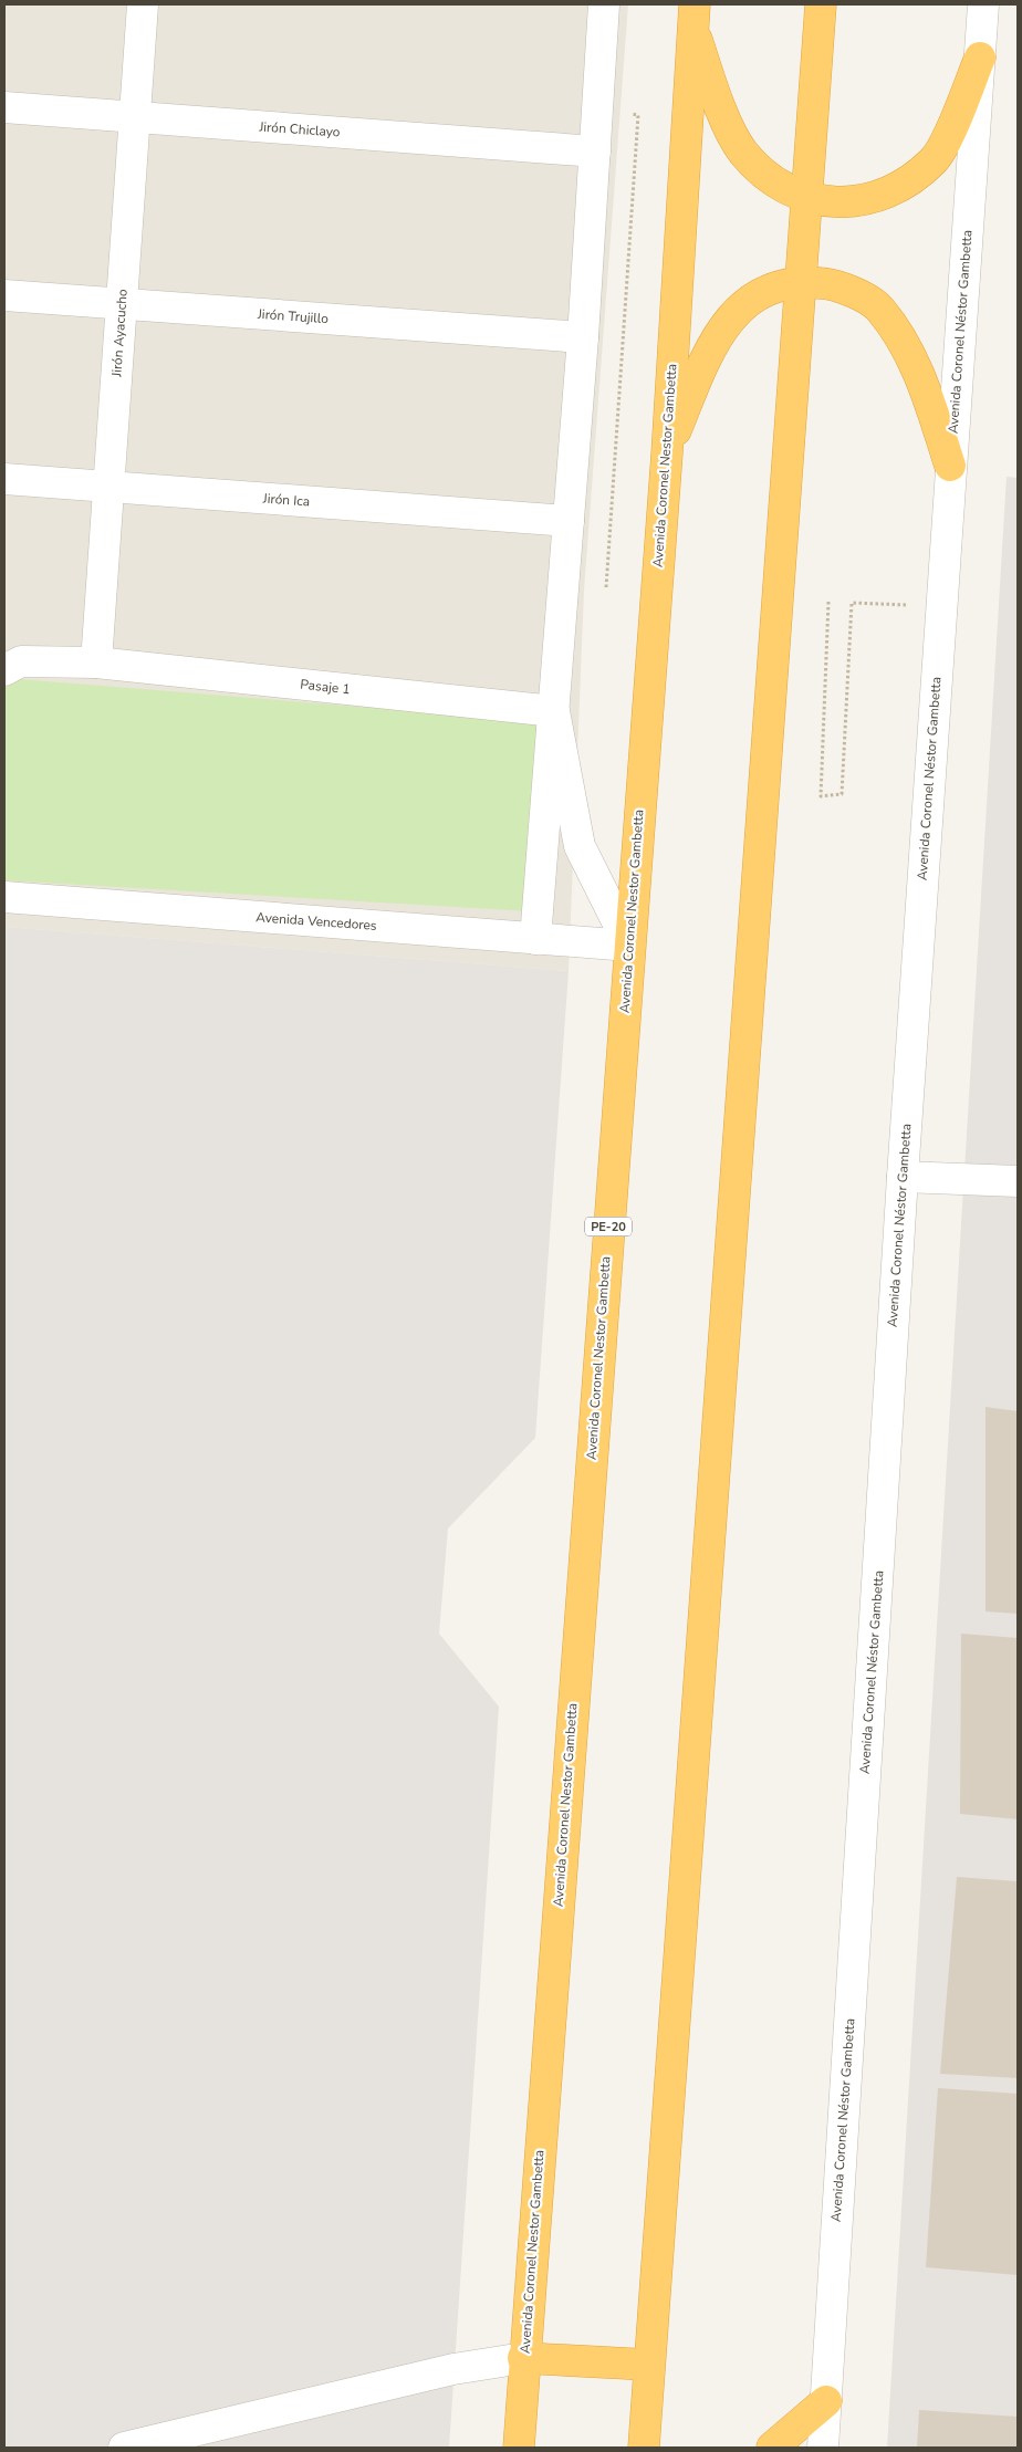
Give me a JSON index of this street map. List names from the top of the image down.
{
  "streets": {
    "highway": ["Avenida Coronel Nestor Gambetta", "PE-20"],
    "street": [
      "Jirón Chiclayo",
      "Jirón Trujillo",
      "Avenida Coronel Néstor Gambetta",
      "Jirón Ayacucho",
      "Jirón Ica",
      "Pasaje 1",
      "Avenida Vencedores"
    ]
  },
  "crossings": [
    ["Jirón Chiclayo", "Jirón Ayacucho"],
    ["Jirón Trujillo", "Jirón Ayacucho"],
    ["Jirón Ayacucho", "Jirón Ica"],
    ["Jirón Ayacucho", "Pasaje 1"],
    ["Avenida Coronel Nestor Gambetta", "Avenida Vencedores"]
  ]
}
